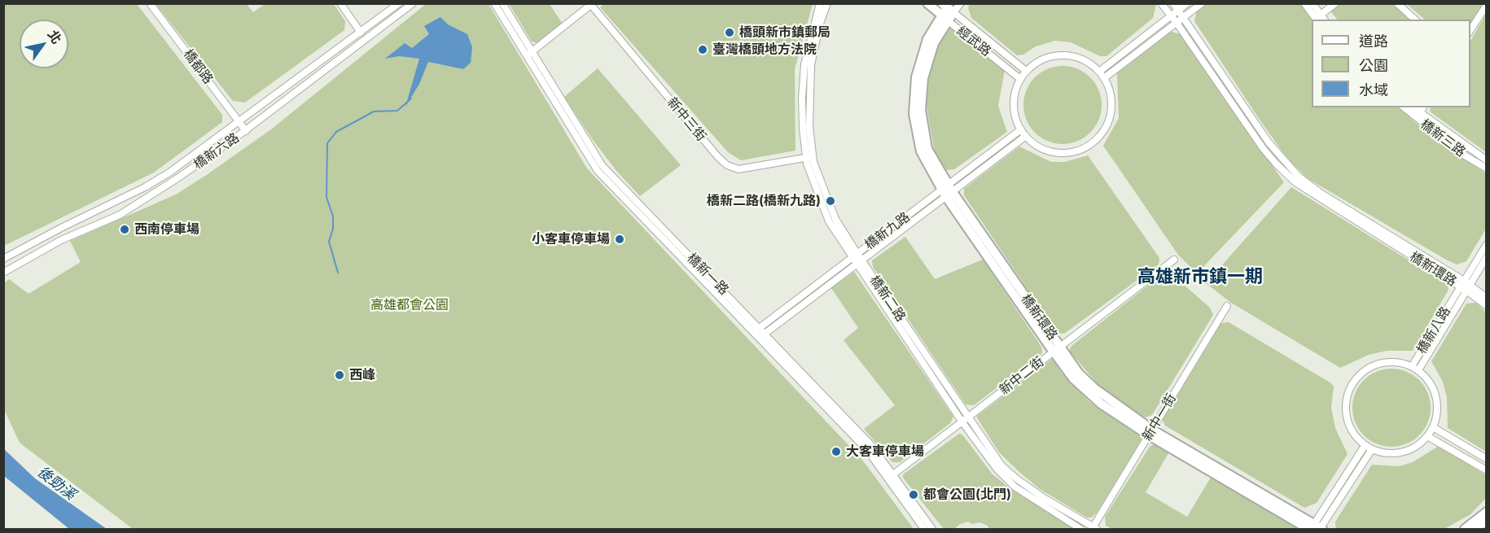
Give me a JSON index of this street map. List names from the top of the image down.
{
  "streets": {
    "street": [
      "經武路",
      "橋都路",
      "新中三街",
      "橋新三路",
      "橋新六路",
      "橋新九路",
      "橋新環路",
      "橋新一路",
      "橋新二路",
      "橋新八路",
      "新中二街",
      "新中一街"
    ]
  },
  "crossings": [
    ["經武路", "橋新九路"],
    ["經武路", "橋新環路"],
    ["橋都路", "橋新六路"],
    ["新中三街", "橋新二路"],
    ["橋新九路", "橋新環路"],
    ["橋新九路", "橋新一路"],
    ["橋新九路", "橋新二路"],
    ["橋新環路", "橋新八路"],
    ["橋新環路", "新中二街"],
    ["橋新環路", "新中一街"],
    ["橋新一路", "新中二街"],
    ["橋新二路", "新中二街"],
    ["橋新二路", "新中一街"]
  ],
  "districts": ["高雄新市鎮一期"],
  "water": ["後勁溪"],
  "parks": ["高雄都會公園"],
  "places": [
    "橋頭新市鎮郵局",
    "臺灣橋頭地方法院",
    "橋新二路(橋新九路)",
    "西南停車場",
    "小客車停車場",
    "西峰",
    "大客車停車場",
    "都會公園(北門)"
  ],
  "legend": ["道路", "公園", "水域"],
  "north": "top right"
}
